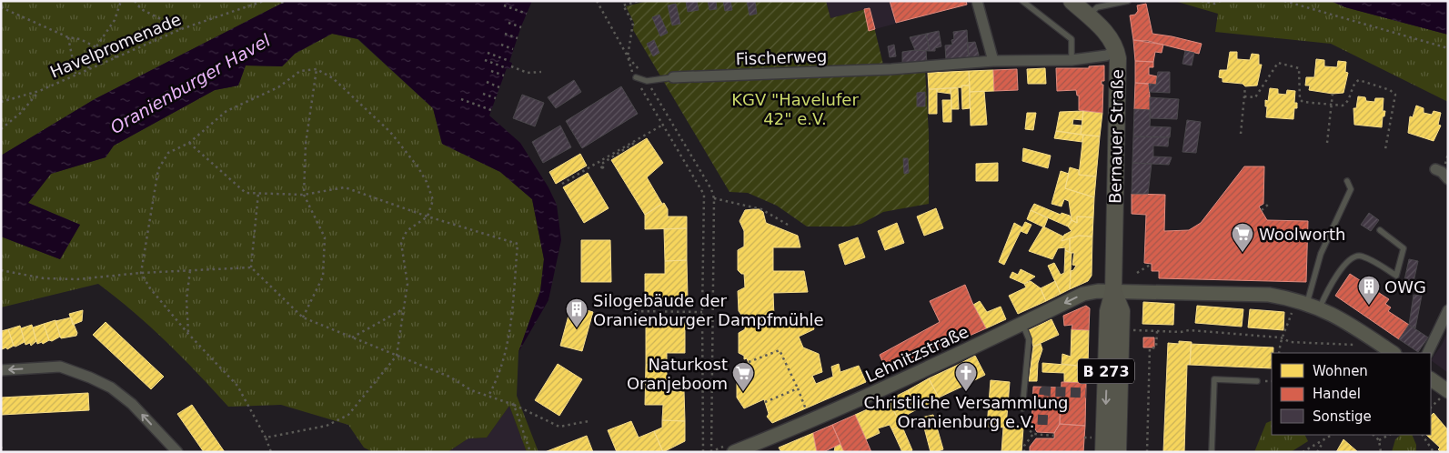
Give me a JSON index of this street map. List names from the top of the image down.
{
  "streets": {
    "main road": ["Bernauer Straße", "Lehnitzstraße", "B 273"],
    "street": ["Fischerweg"],
    "path": ["Havelpromenade"]
  },
  "crossings": [
    ["Fischerweg", "Bernauer Straße"],
    ["Bernauer Straße", "Lehnitzstraße"]
  ],
  "water": ["Oranienburger Havel"],
  "parks": ["KGV \"Havelufer 42\" e.V."],
  "places": {
    "supermarket": ["Woolworth", "Naturkost Oranjeboom"],
    "building": ["OWG", "Silogebäude der Oranienburger Dampfmühle"],
    "church": ["Christliche Versammlung Oranienburg e.V."]
  },
  "legend": ["Wohnen", "Handel", "Sonstige"]
}
